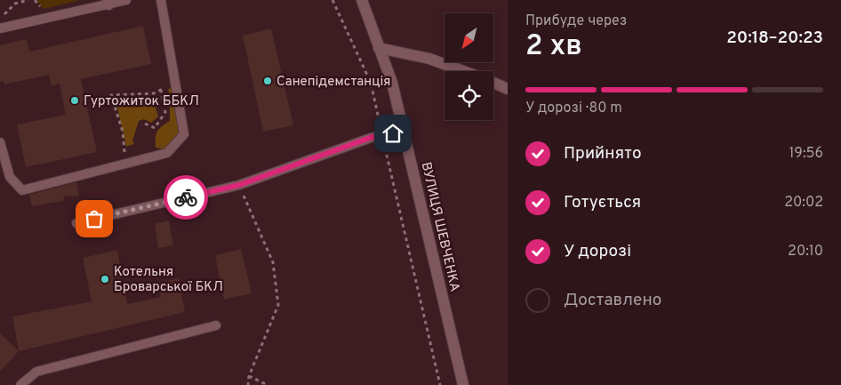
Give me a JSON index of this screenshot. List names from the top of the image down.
{
  "streets": {
    "street": ["ВУЛИЦЯ ШЕВЧЕНКА"]
  },
  "places": ["Санепідемстанція", "Гуртожиток ББКЛ", "Котельня Броварської БКЛ"],
  "north": "bottom left",
  "page": {
    "heading": ["2 хв", "Прибуде через", "20:18–20:23"],
    "bar": "У дорозі · 80 m",
    "list": [
      ["Прийнято", "19:56"],
      ["Готується", "20:02"],
      ["У дорозі", "20:10"],
      "Доставлено"
    ]
  }
}
